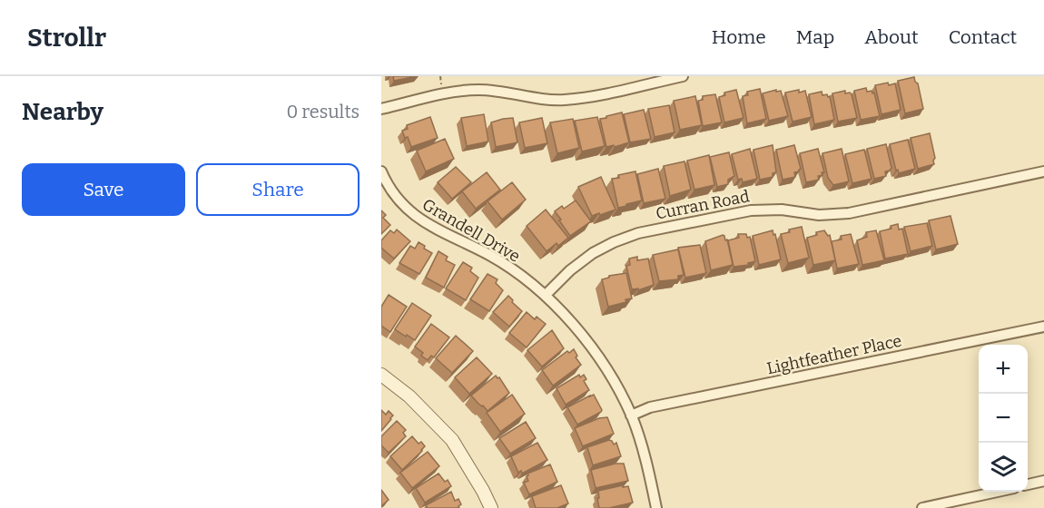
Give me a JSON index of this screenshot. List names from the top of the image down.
{
  "streets": {
    "street": ["Curran Road", "Grandell Drive", "Lightfeather Place"]
  },
  "crossings": [
    ["Curran Road", "Grandell Drive"],
    ["Grandell Drive", "Lightfeather Place"]
  ],
  "page": {
    "header": "Strollr",
    "nav": [
      "Home",
      "Map",
      "About",
      "Contact"
    ],
    "heading": ["Nearby", "0 results"],
    "buttons": ["Save", "Share"],
    "map_buttons": ["+", "−"]
  }
}
